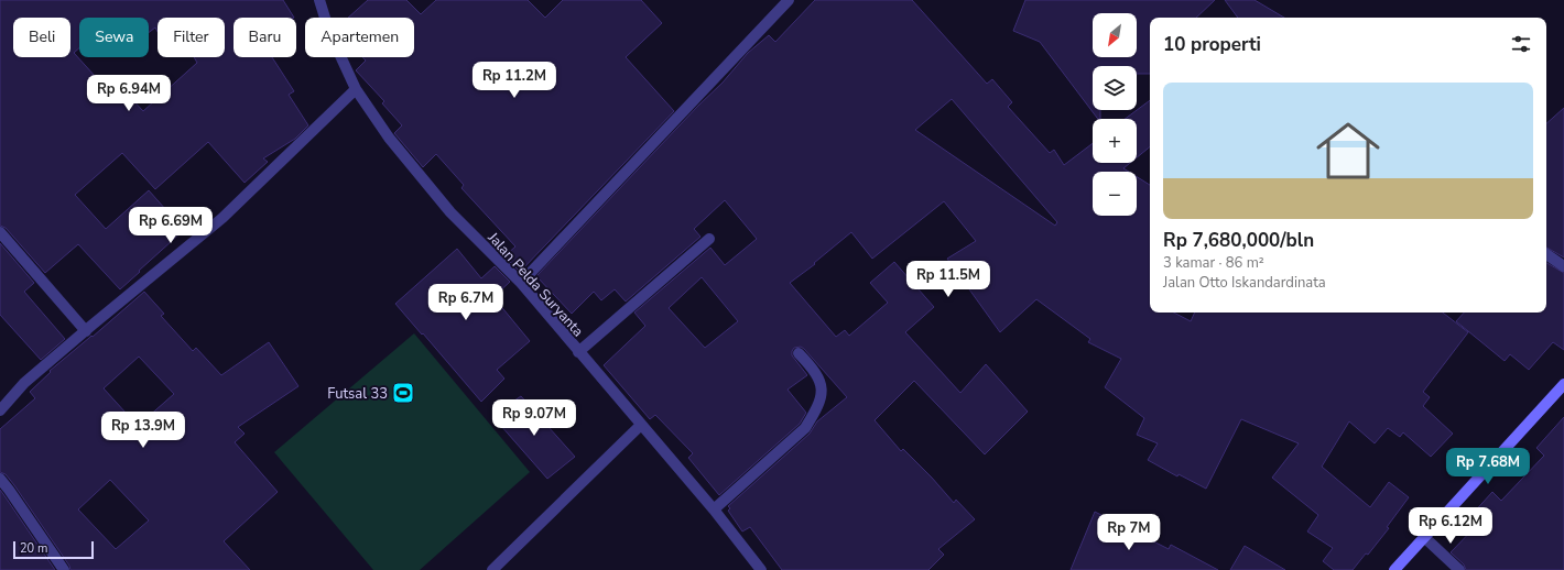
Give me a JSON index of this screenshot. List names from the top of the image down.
{
  "streets": {
    "street": ["Jalan Pelda Suryanta"]
  },
  "places": {
    "sports": ["Futsal 33"]
  },
  "scale_bar": "20 m",
  "north": "bottom left",
  "page": {
    "map_buttons": ["+", "−"],
    "chip": [
      "Beli",
      "Sewa",
      "Filter",
      "Baru",
      "Apartemen"
    ],
    "heading": "10 properti",
    "price": [
      "Rp 11.2M",
      "Rp 6.94M",
      "Rp 6.69M",
      "Rp 11.5M",
      "Rp 6.7M",
      "Rp 9.07M",
      "Rp 13.9M",
      "Rp 7.68M",
      "Rp 6.12M",
      "Rp 7M"
    ],
    "list": [
      {
        "name": "Rp 7,680,000/bln",
        "note": "3 kamar · 86 m² · Jalan Otto Iskandardinata"
      }
    ],
    "scale": "20 m"
  }
}
